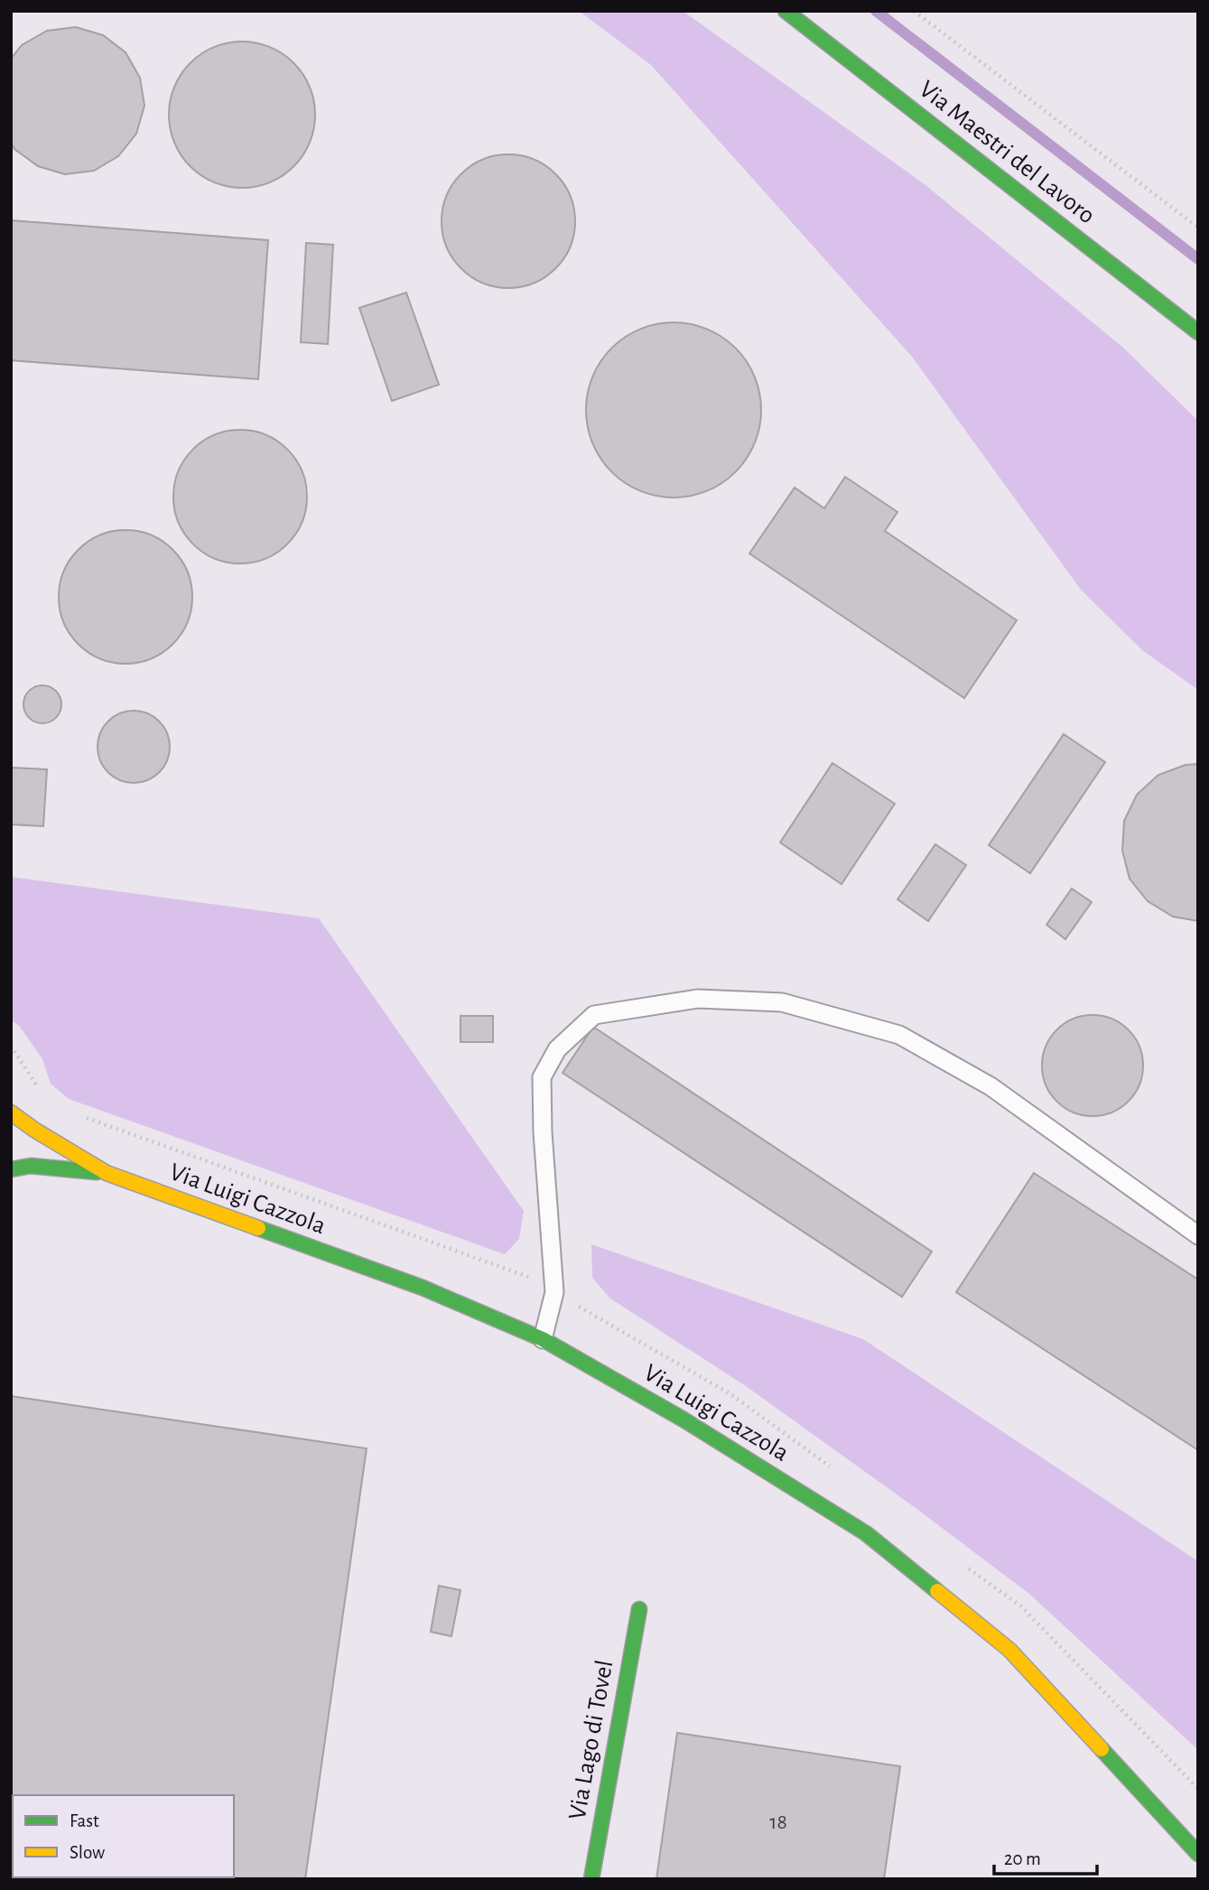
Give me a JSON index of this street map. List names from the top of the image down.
{
  "streets": {
    "main road": ["Via Maestri del Lavoro", "Via Luigi Cazzola", "Via Lago di Tovel"]
  },
  "house_numbers": ["18"],
  "legend": ["Fast", "Slow"],
  "scale_bar": "20 m"
}
